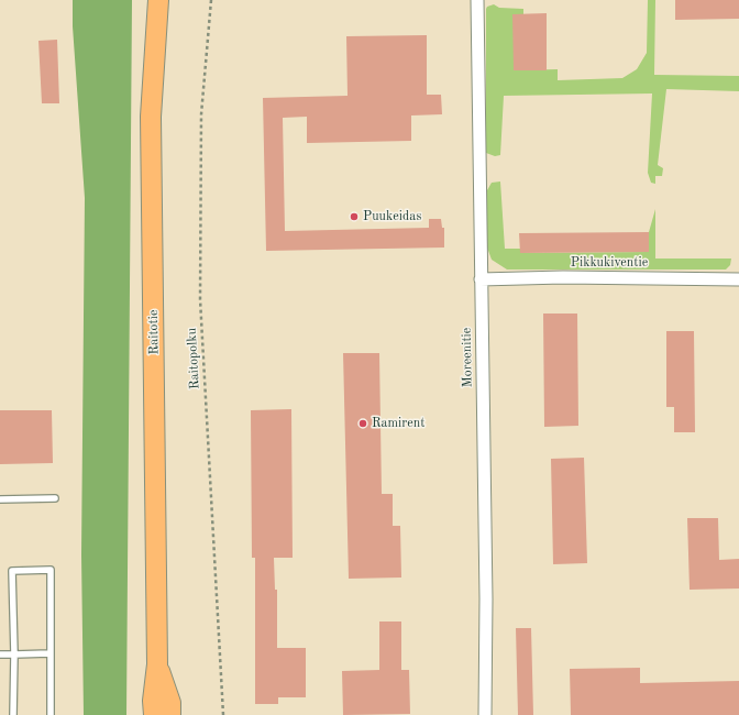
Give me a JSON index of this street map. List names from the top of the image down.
{
  "streets": {
    "main road": ["Raitotie"],
    "street": ["Pikkukiventie", "Moreenitie"],
    "path": ["Raitopolku"]
  },
  "crossings": [
    ["Pikkukiventie", "Moreenitie"]
  ],
  "places": ["Puukeidas", "Ramirent"]
}
